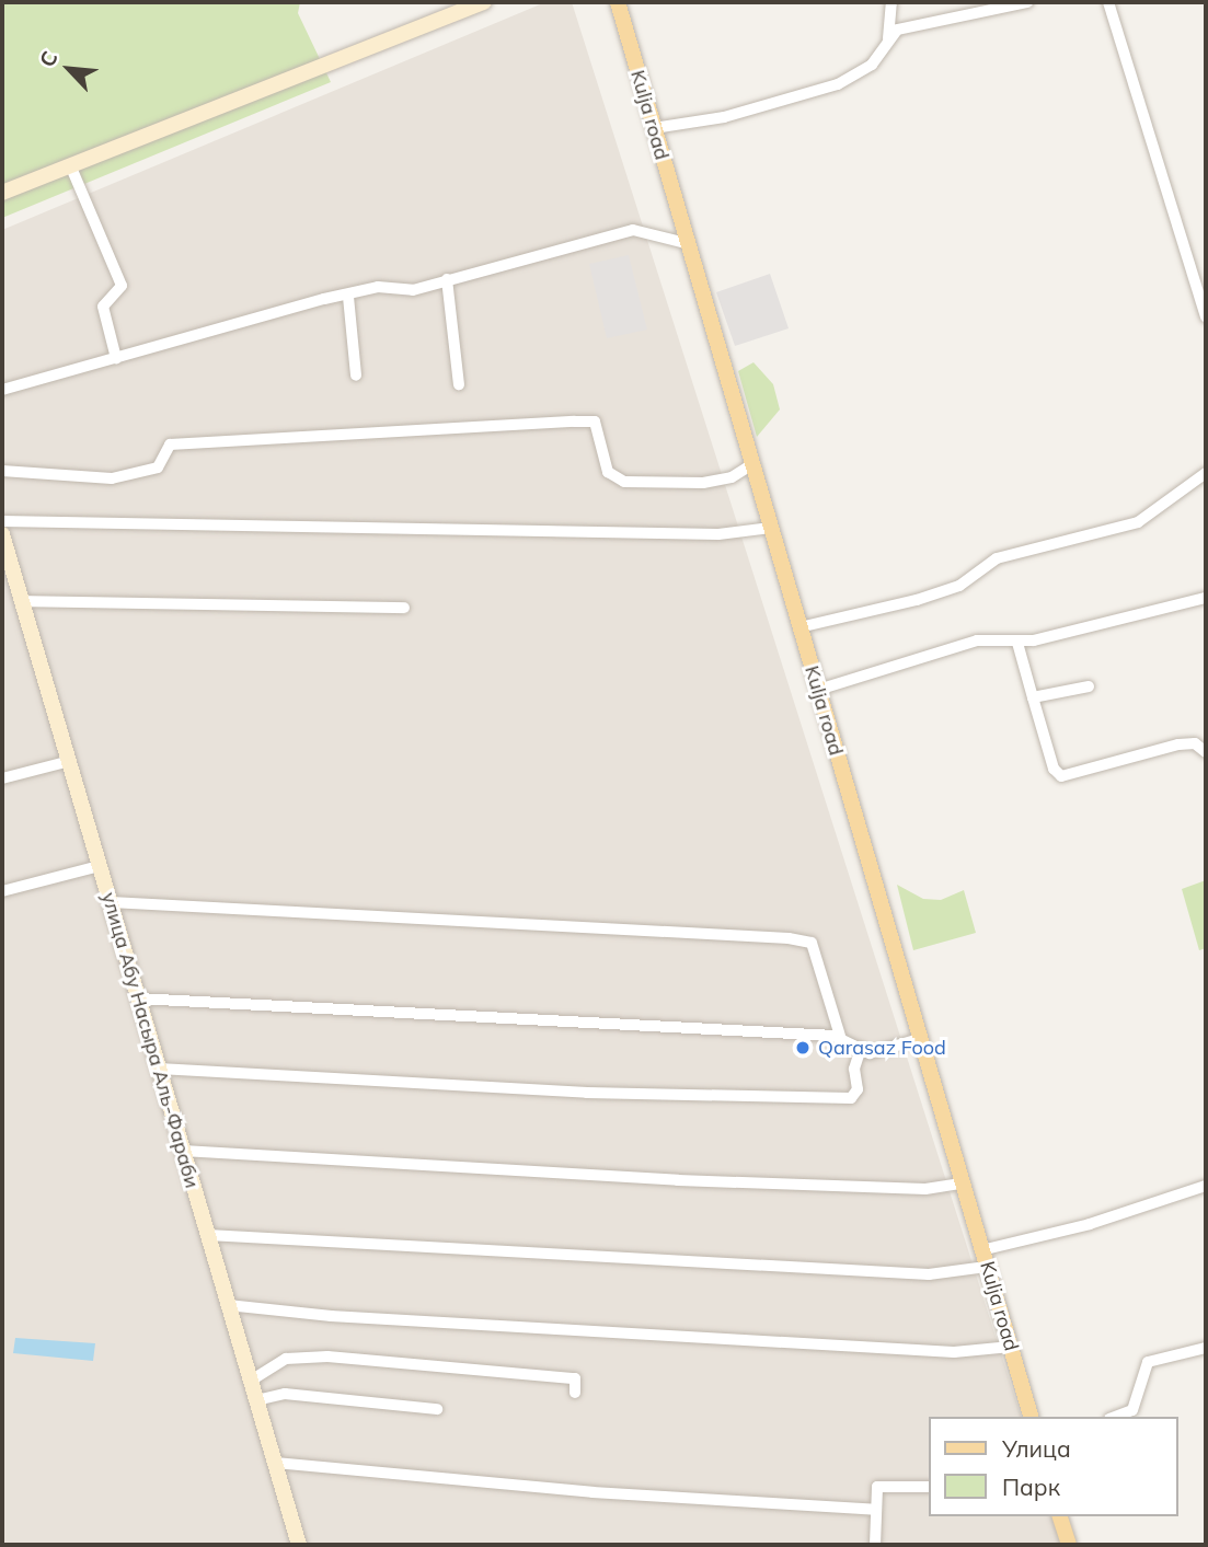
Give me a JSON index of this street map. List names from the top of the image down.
{
  "streets": {
    "main road": ["Kulja road"],
    "street": ["улица Абу Насыра Аль-Фараби"]
  },
  "places": ["Qarasaz Food"],
  "legend": ["Улица", "Парк"],
  "north": "top left"
}
